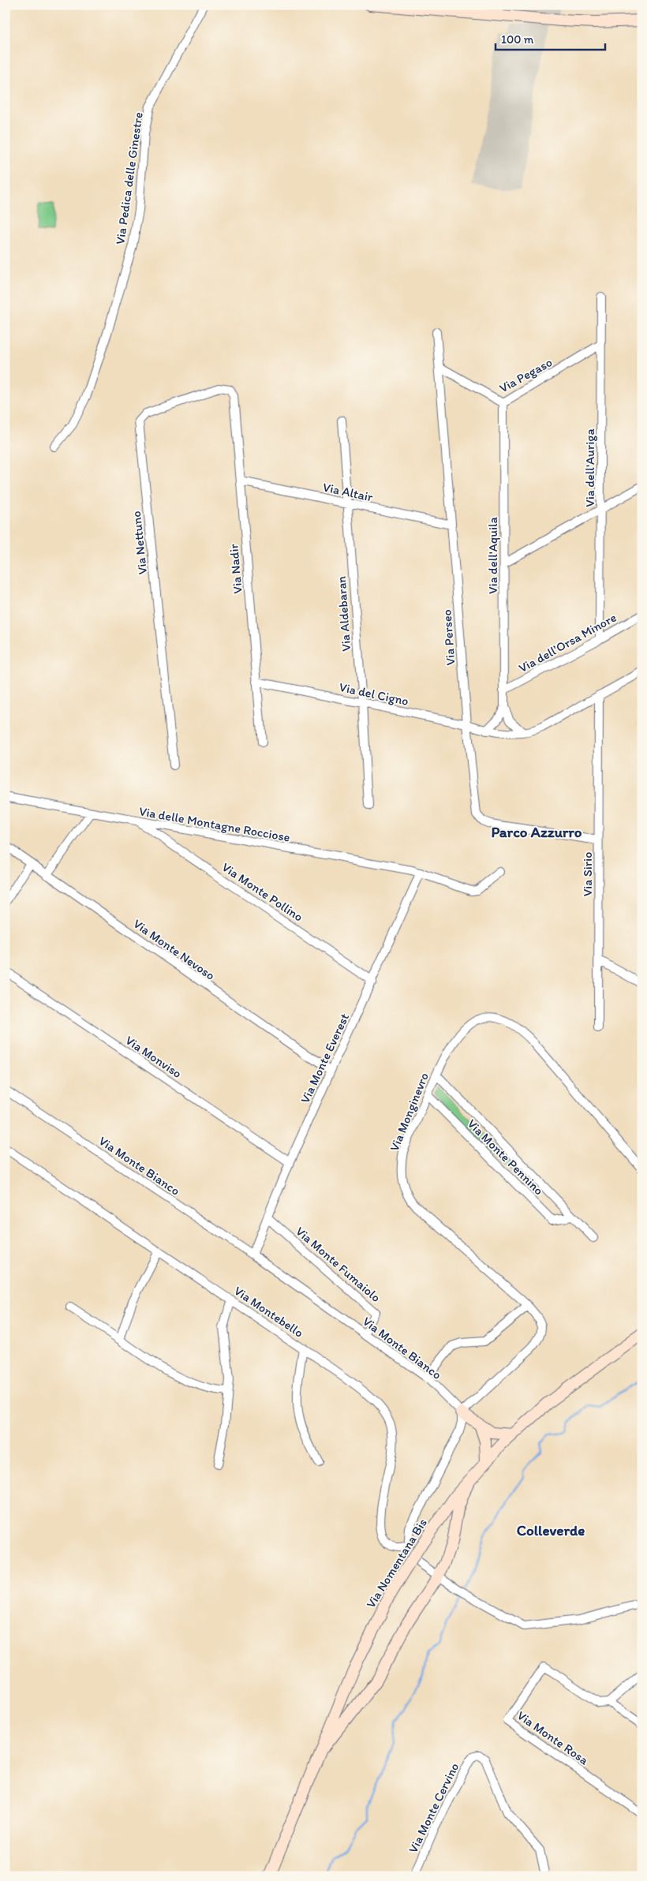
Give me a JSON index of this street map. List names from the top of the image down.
{
  "streets": {
    "main road": ["Via Nomentana Bis"],
    "street": [
      "Via Pedica delle Ginestre",
      "Via Pegaso",
      "Via dell'Auriga",
      "Via Altair",
      "Via Nettuno",
      "Via dell'Aquila",
      "Via Nadir",
      "Via Aldebaran",
      "Via Perseo",
      "Via dell'Orsa Minore",
      "Via del Cigno",
      "Via delle Montagne Rocciose",
      "Via Sirio",
      "Via Monte Pollino",
      "Via Monte Nevoso",
      "Via Monviso",
      "Via Monte Everest",
      "Via Monginevro",
      "Via Monte Pennino",
      "Via Monte Bianco",
      "Via Monte Fumaiolo",
      "Via Montebello",
      "Via Monte Rosa",
      "Via Monte Cervino"
    ]
  },
  "crossings": [
    ["Via Pegaso", "Via dell'Auriga"],
    ["Via Pegaso", "Via dell'Aquila"],
    ["Via Pegaso", "Via Perseo"],
    ["Via dell'Auriga", "Via dell'Orsa Minore"],
    ["Via Altair", "Via Nadir"],
    ["Via Altair", "Via Aldebaran"],
    ["Via Altair", "Via Perseo"],
    ["Via Nettuno", "Via Nadir"],
    ["Via dell'Aquila", "Via dell'Orsa Minore"],
    ["Via Nadir", "Via del Cigno"],
    ["Via Aldebaran", "Via del Cigno"],
    ["Via Perseo", "Via del Cigno"],
    ["Via Perseo", "Via Sirio"],
    ["Via del Cigno", "Via Sirio"],
    ["Via delle Montagne Rocciose", "Via Monte Pollino"],
    ["Via delle Montagne Rocciose", "Via Monte Everest"],
    ["Via Monte Pollino", "Via Monte Everest"],
    ["Via Monte Nevoso", "Via Monte Everest"],
    ["Via Monviso", "Via Monte Everest"],
    ["Via Monte Everest", "Via Monte Bianco"],
    ["Via Monte Everest", "Via Monte Fumaiolo"],
    ["Via Monginevro", "Via Monte Pennino"],
    ["Via Monginevro", "Via Monte Bianco"],
    ["Via Monte Bianco", "Via Monte Fumaiolo"]
  ],
  "districts": ["Parco Azzurro", "Colleverde"],
  "scale_bar": "100 m"
}
